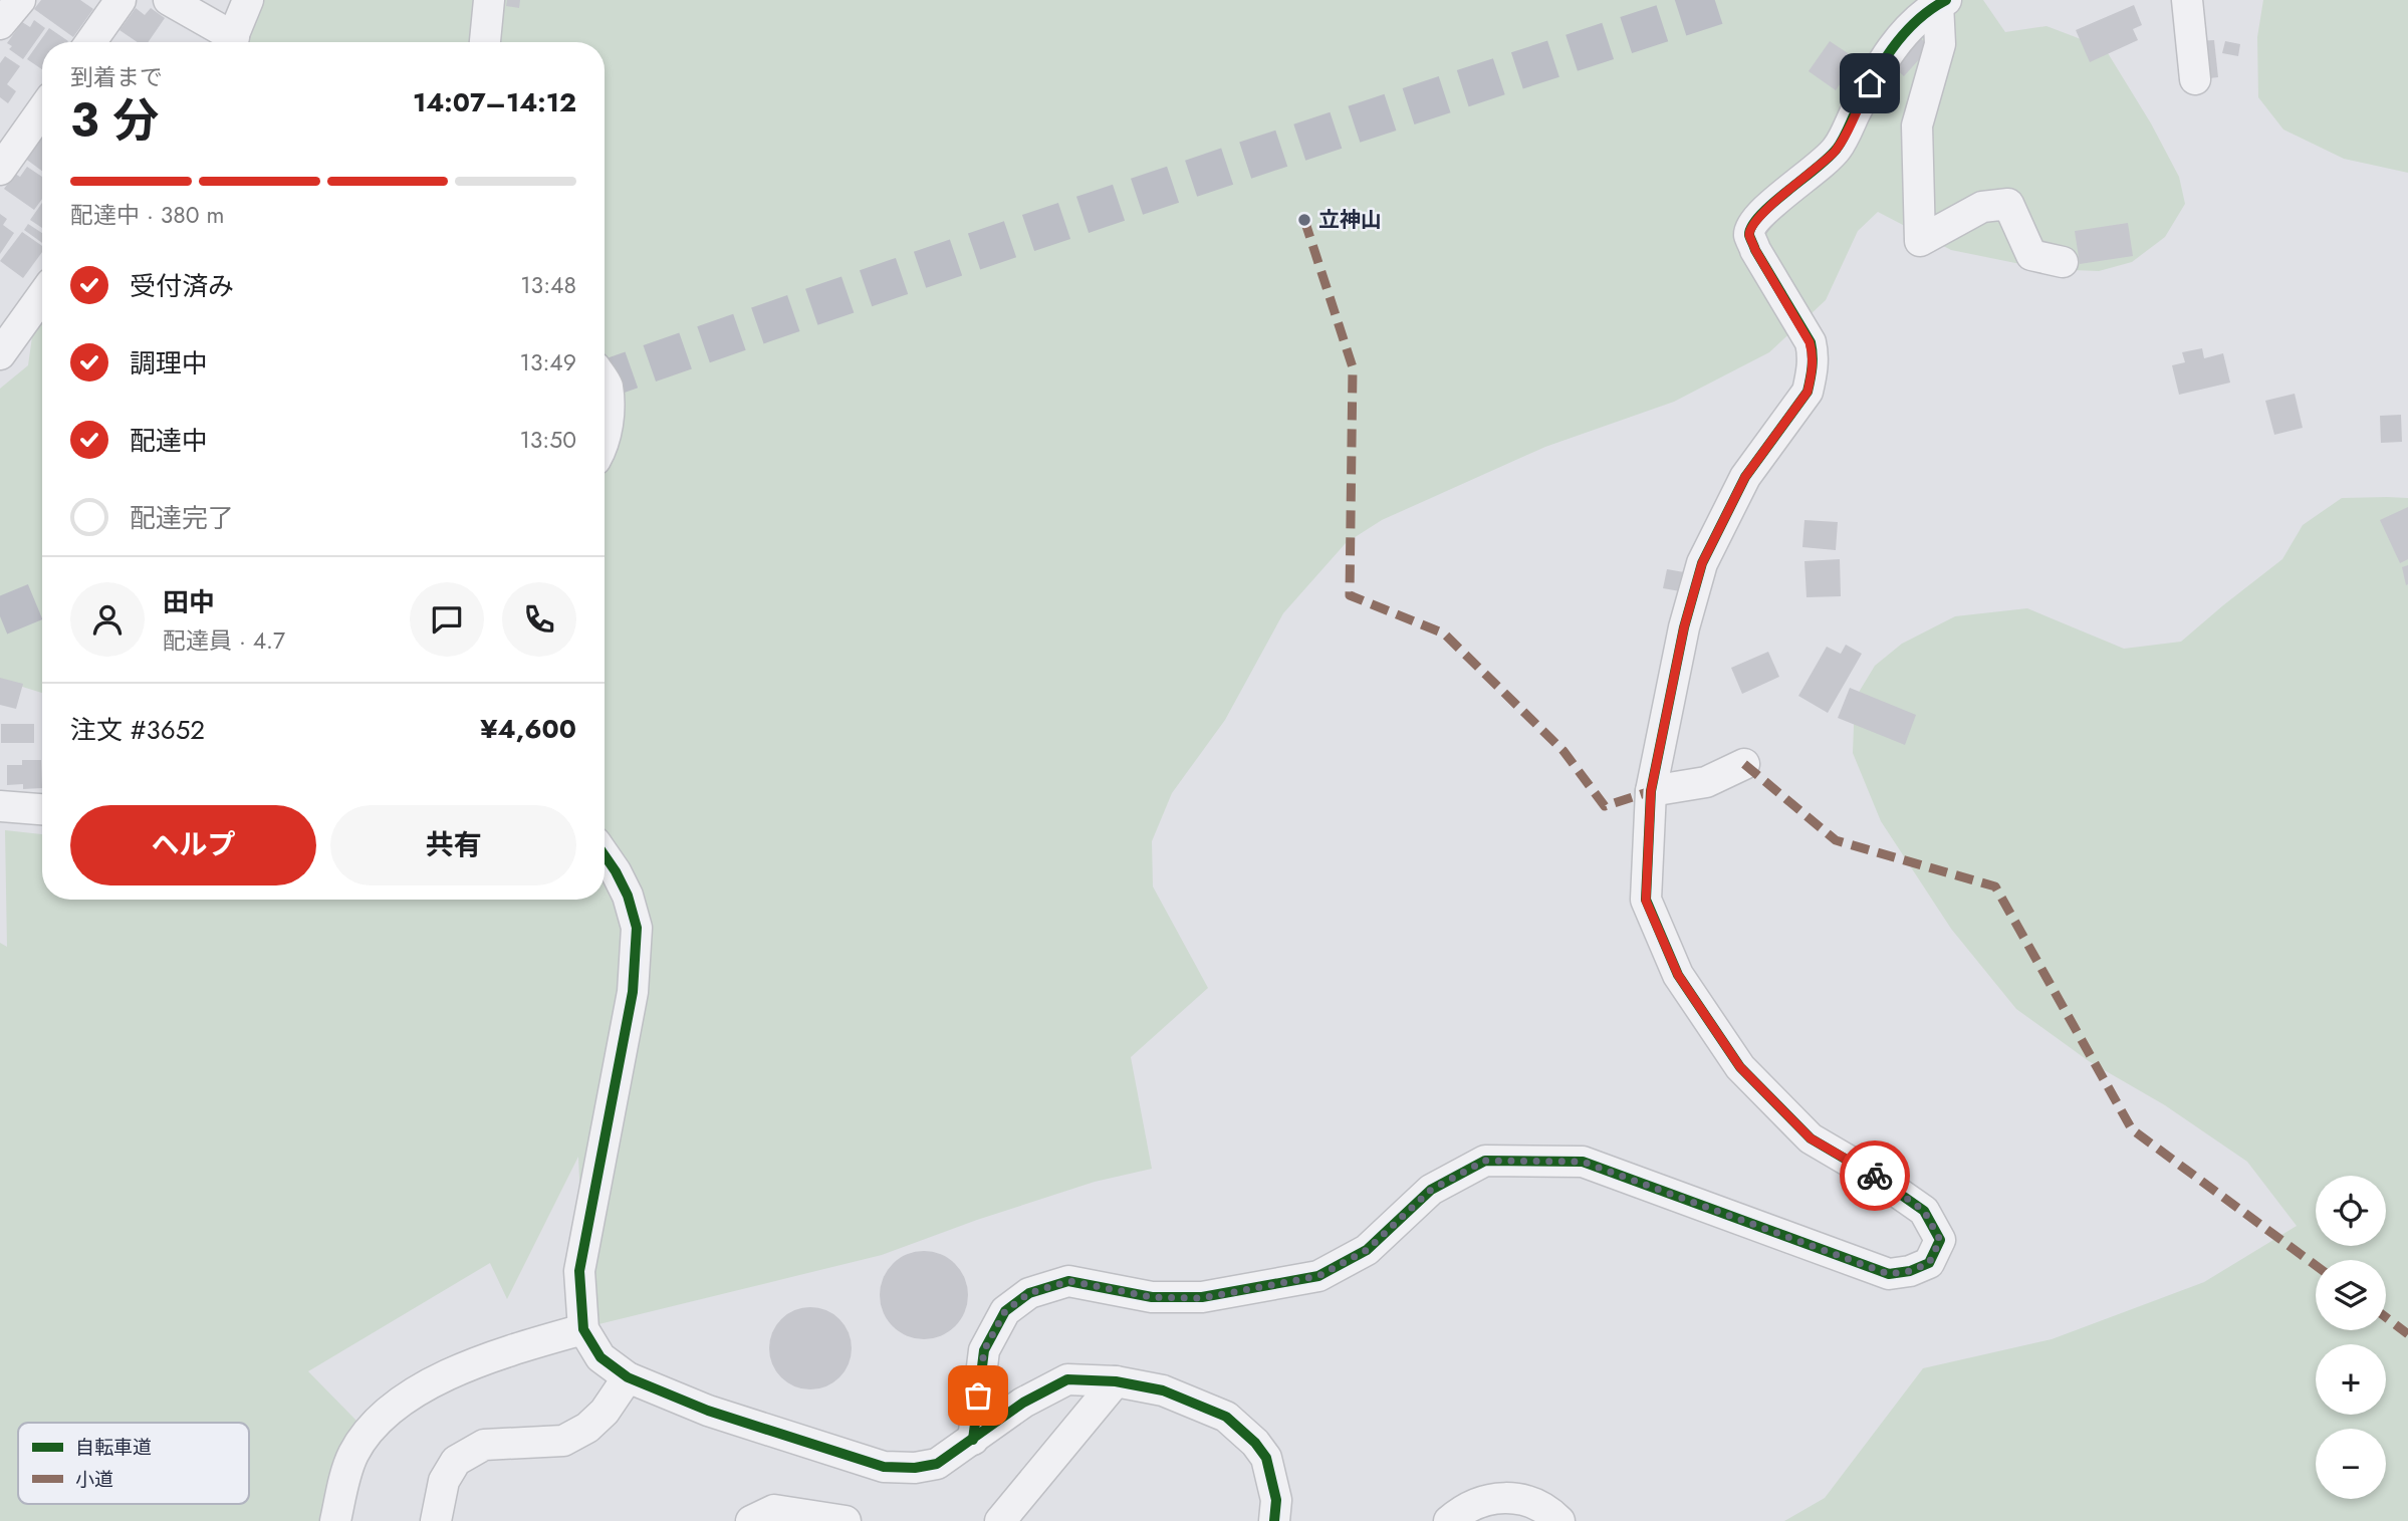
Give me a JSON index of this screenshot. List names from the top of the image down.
{
  "places": ["立神山"],
  "legend": ["自転車道", "小道"],
  "page": {
    "heading": ["3 分", "到着まで", "14:07–14:12"],
    "panel": [
      "田中",
      "配達員 · 4.7",
      "注文 #3652",
      "¥4,600"
    ],
    "bar": "配達中 · 380 m",
    "list": [
      ["受付済み", "13:48"],
      ["調理中", "13:49"],
      ["配達中", "13:50"],
      "配達完了"
    ],
    "buttons": ["ヘルプ", "共有"],
    "map_buttons": ["+", "−"]
  }
}
